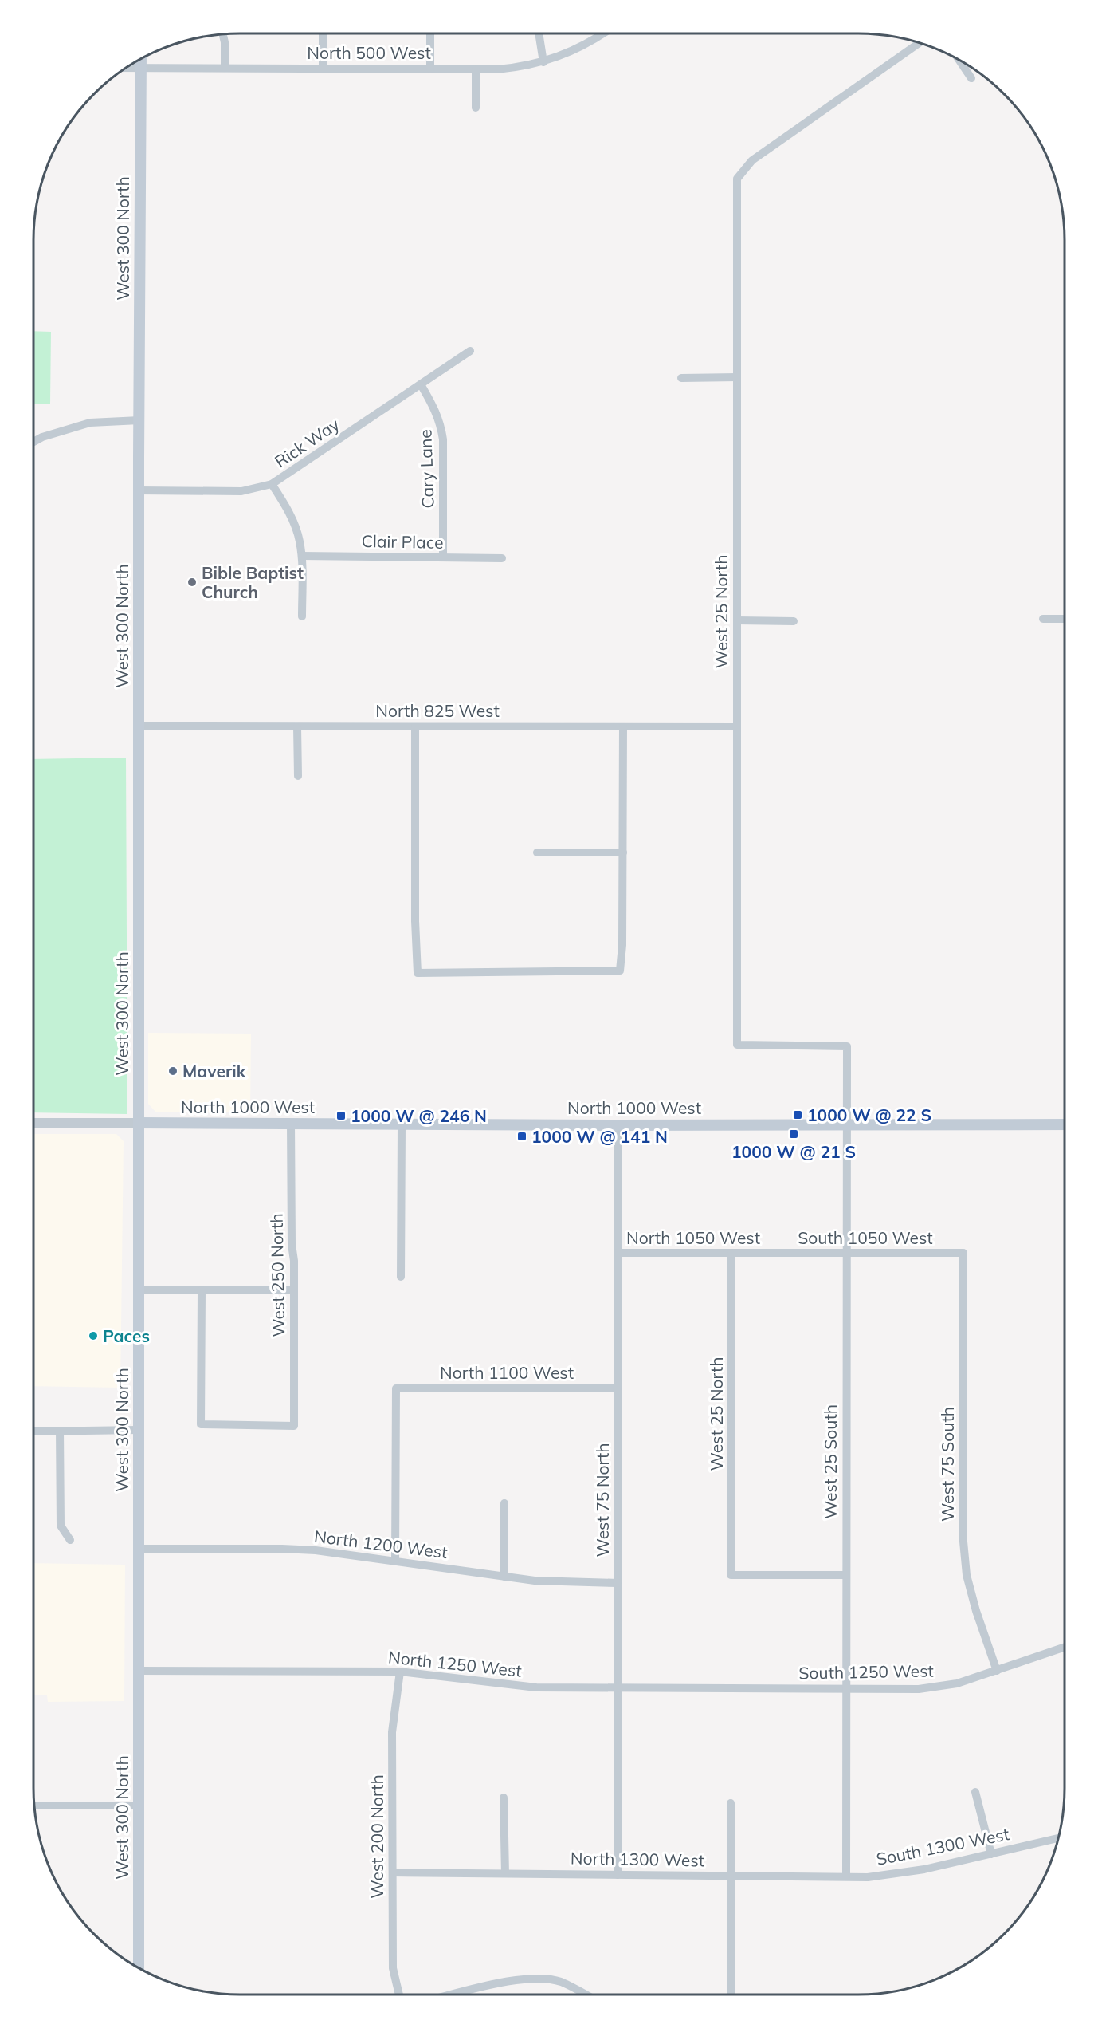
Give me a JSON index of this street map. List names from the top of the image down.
{
  "streets": {
    "main road": ["West 300 North", "North 1000 West"],
    "street": [
      "North 500 West",
      "Rick Way",
      "Cary Lane",
      "Clair Place",
      "West 25 North",
      "North 825 West",
      "North 1050 West",
      "South 1050 West",
      "West 250 North",
      "North 1100 West",
      "West 25 South",
      "West 75 South",
      "West 75 North",
      "North 1200 West",
      "North 1250 West",
      "South 1250 West",
      "West 200 North",
      "South 1300 West",
      "North 1300 West"
    ]
  },
  "crossings": [
    ["North 500 West", "West 300 North"],
    ["West 300 North", "Rick Way"],
    ["West 300 North", "North 825 West"],
    ["West 300 North", "North 1000 West"],
    ["West 300 North", "North 1200 West"],
    ["West 300 North", "North 1250 West"],
    ["Rick Way", "Cary Lane"],
    ["Cary Lane", "Clair Place"],
    ["West 25 North", "North 825 West"],
    ["West 25 North", "North 1050 West"],
    ["West 25 North", "West 25 South"],
    ["North 1000 West", "West 250 North"],
    ["North 1000 West", "West 25 South"],
    ["North 1000 West", "West 75 North"],
    ["North 1050 West", "South 1050 West"],
    ["North 1050 West", "West 75 North"],
    ["South 1050 West", "West 25 South"],
    ["South 1050 West", "West 75 South"],
    ["North 1100 West", "West 75 North"],
    ["North 1100 West", "North 1200 West"],
    ["West 25 South", "South 1250 West"],
    ["West 25 South", "South 1300 West"],
    ["West 75 South", "South 1250 West"],
    ["West 75 North", "North 1200 West"],
    ["West 75 North", "North 1250 West"],
    ["West 75 North", "North 1300 West"],
    ["North 1250 West", "South 1250 West"],
    ["North 1250 West", "West 200 North"],
    ["West 200 North", "North 1300 West"],
    ["South 1300 West", "North 1300 West"]
  ],
  "places": {
    "other": ["Bible Baptist Church", "Maverik", "Paces"],
    "transit": [
      "1000 W @ 22 S",
      "1000 W @ 246 N",
      "1000 W @ 21 S",
      "1000 W @ 141 N"
    ]
  }
}
